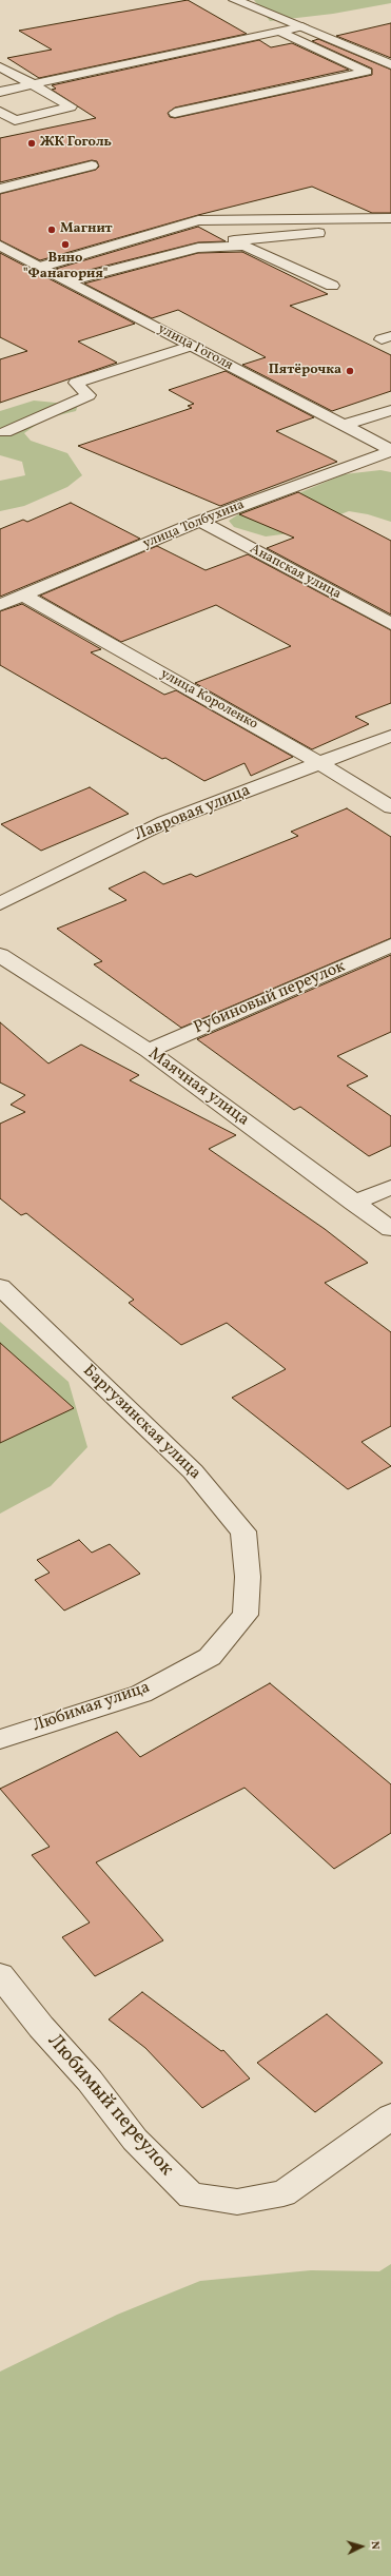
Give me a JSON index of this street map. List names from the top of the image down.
{
  "streets": {
    "street": [
      "улица Гоголя",
      "улица Толбухина",
      "Анапская улица",
      "улица Короленко",
      "Лавровая улица",
      "Рубиновый переулок",
      "Маячная улица",
      "Баргузинская улица",
      "Любимая улица",
      "Любимый переулок"
    ]
  },
  "crossings": [
    ["улица Гоголя", "улица Толбухина"],
    ["улица Толбухина", "Анапская улица"],
    ["улица Толбухина", "улица Короленко"],
    ["улица Короленко", "Лавровая улица"],
    ["Рубиновый переулок", "Маячная улица"],
    ["Баргузинская улица", "Любимая улица"]
  ],
  "places": [
    "ЖК Гоголь",
    "Магнит",
    "Вино \"Фанагория\"",
    "Пятёрочка"
  ],
  "north": "right"
}
